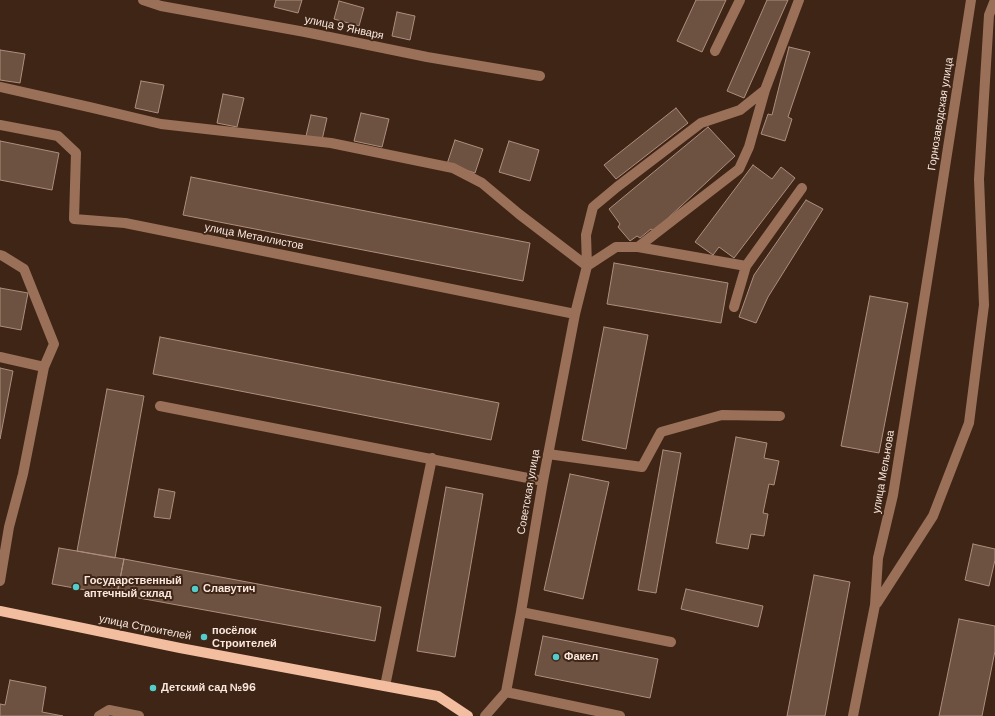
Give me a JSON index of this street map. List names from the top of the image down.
{
  "streets": {
    "main road": ["улица Строителей"],
    "street": [
      "улица 9 Января",
      "Горнозаводская улица",
      "улица Металлистов",
      "улица Мельнова",
      "Советская улица"
    ]
  },
  "crossings": [
    ["Горнозаводская улица", "улица Мельнова"],
    ["улица Металлистов", "Советская улица"]
  ],
  "places": [
    "Государственный аптечный склад",
    "Славутич",
    "посёлок Строителей",
    "Факел",
    "Детский сад №96"
  ]
}
